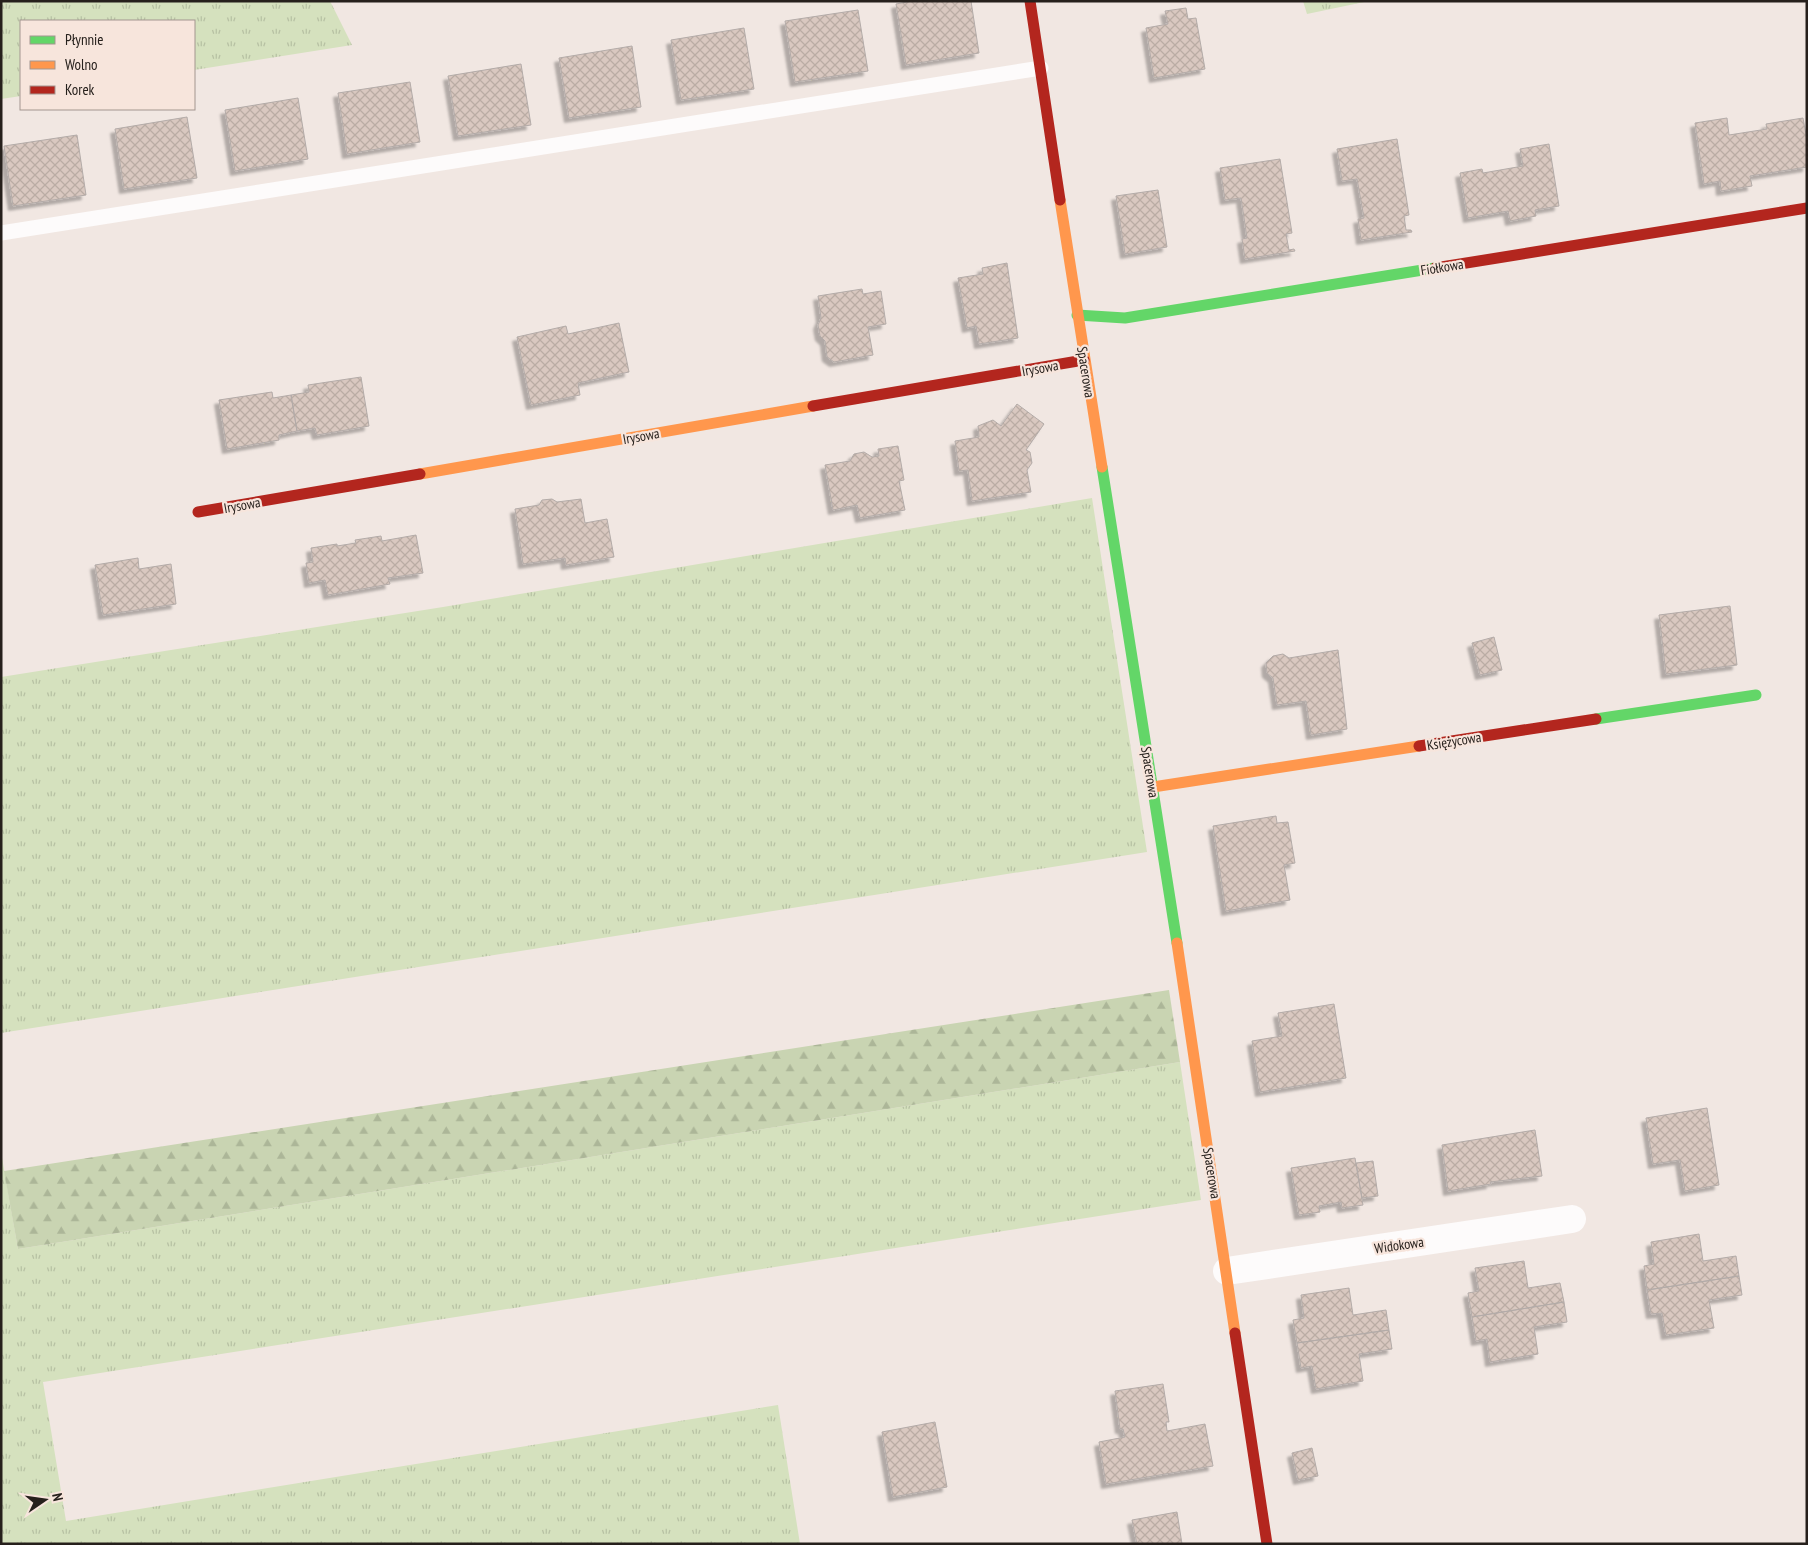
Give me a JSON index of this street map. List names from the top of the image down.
{
  "streets": {
    "street": [
      "Fiołkowa",
      "Irysowa",
      "Spacerowa",
      "Księżycowa",
      "Widokowa"
    ]
  },
  "crossings": [
    ["Fiołkowa", "Spacerowa"],
    ["Irysowa", "Spacerowa"],
    ["Spacerowa", "Księżycowa"],
    ["Spacerowa", "Widokowa"]
  ],
  "legend": ["Płynnie", "Wolno", "Korek"],
  "north": "right"
}
